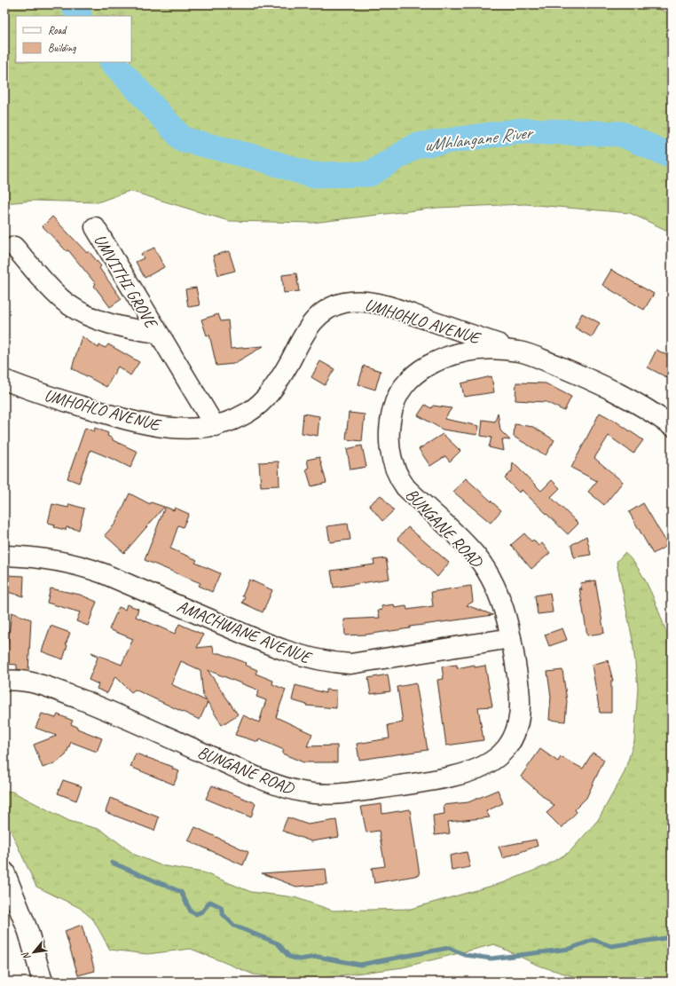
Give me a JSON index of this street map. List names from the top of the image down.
{
  "streets": {
    "street": [
      "UMVITHI GROVE",
      "UMHOHLO AVENUE",
      "BUNGANE ROAD",
      "AMACHWANE AVENUE"
    ]
  },
  "crossings": [
    ["UMVITHI GROVE", "UMHOHLO AVENUE"],
    ["UMHOHLO AVENUE", "BUNGANE ROAD"],
    ["BUNGANE ROAD", "AMACHWANE AVENUE"]
  ],
  "water": ["uMhlangane River"],
  "legend": ["Road", "Building"],
  "north": "bottom left"
}
